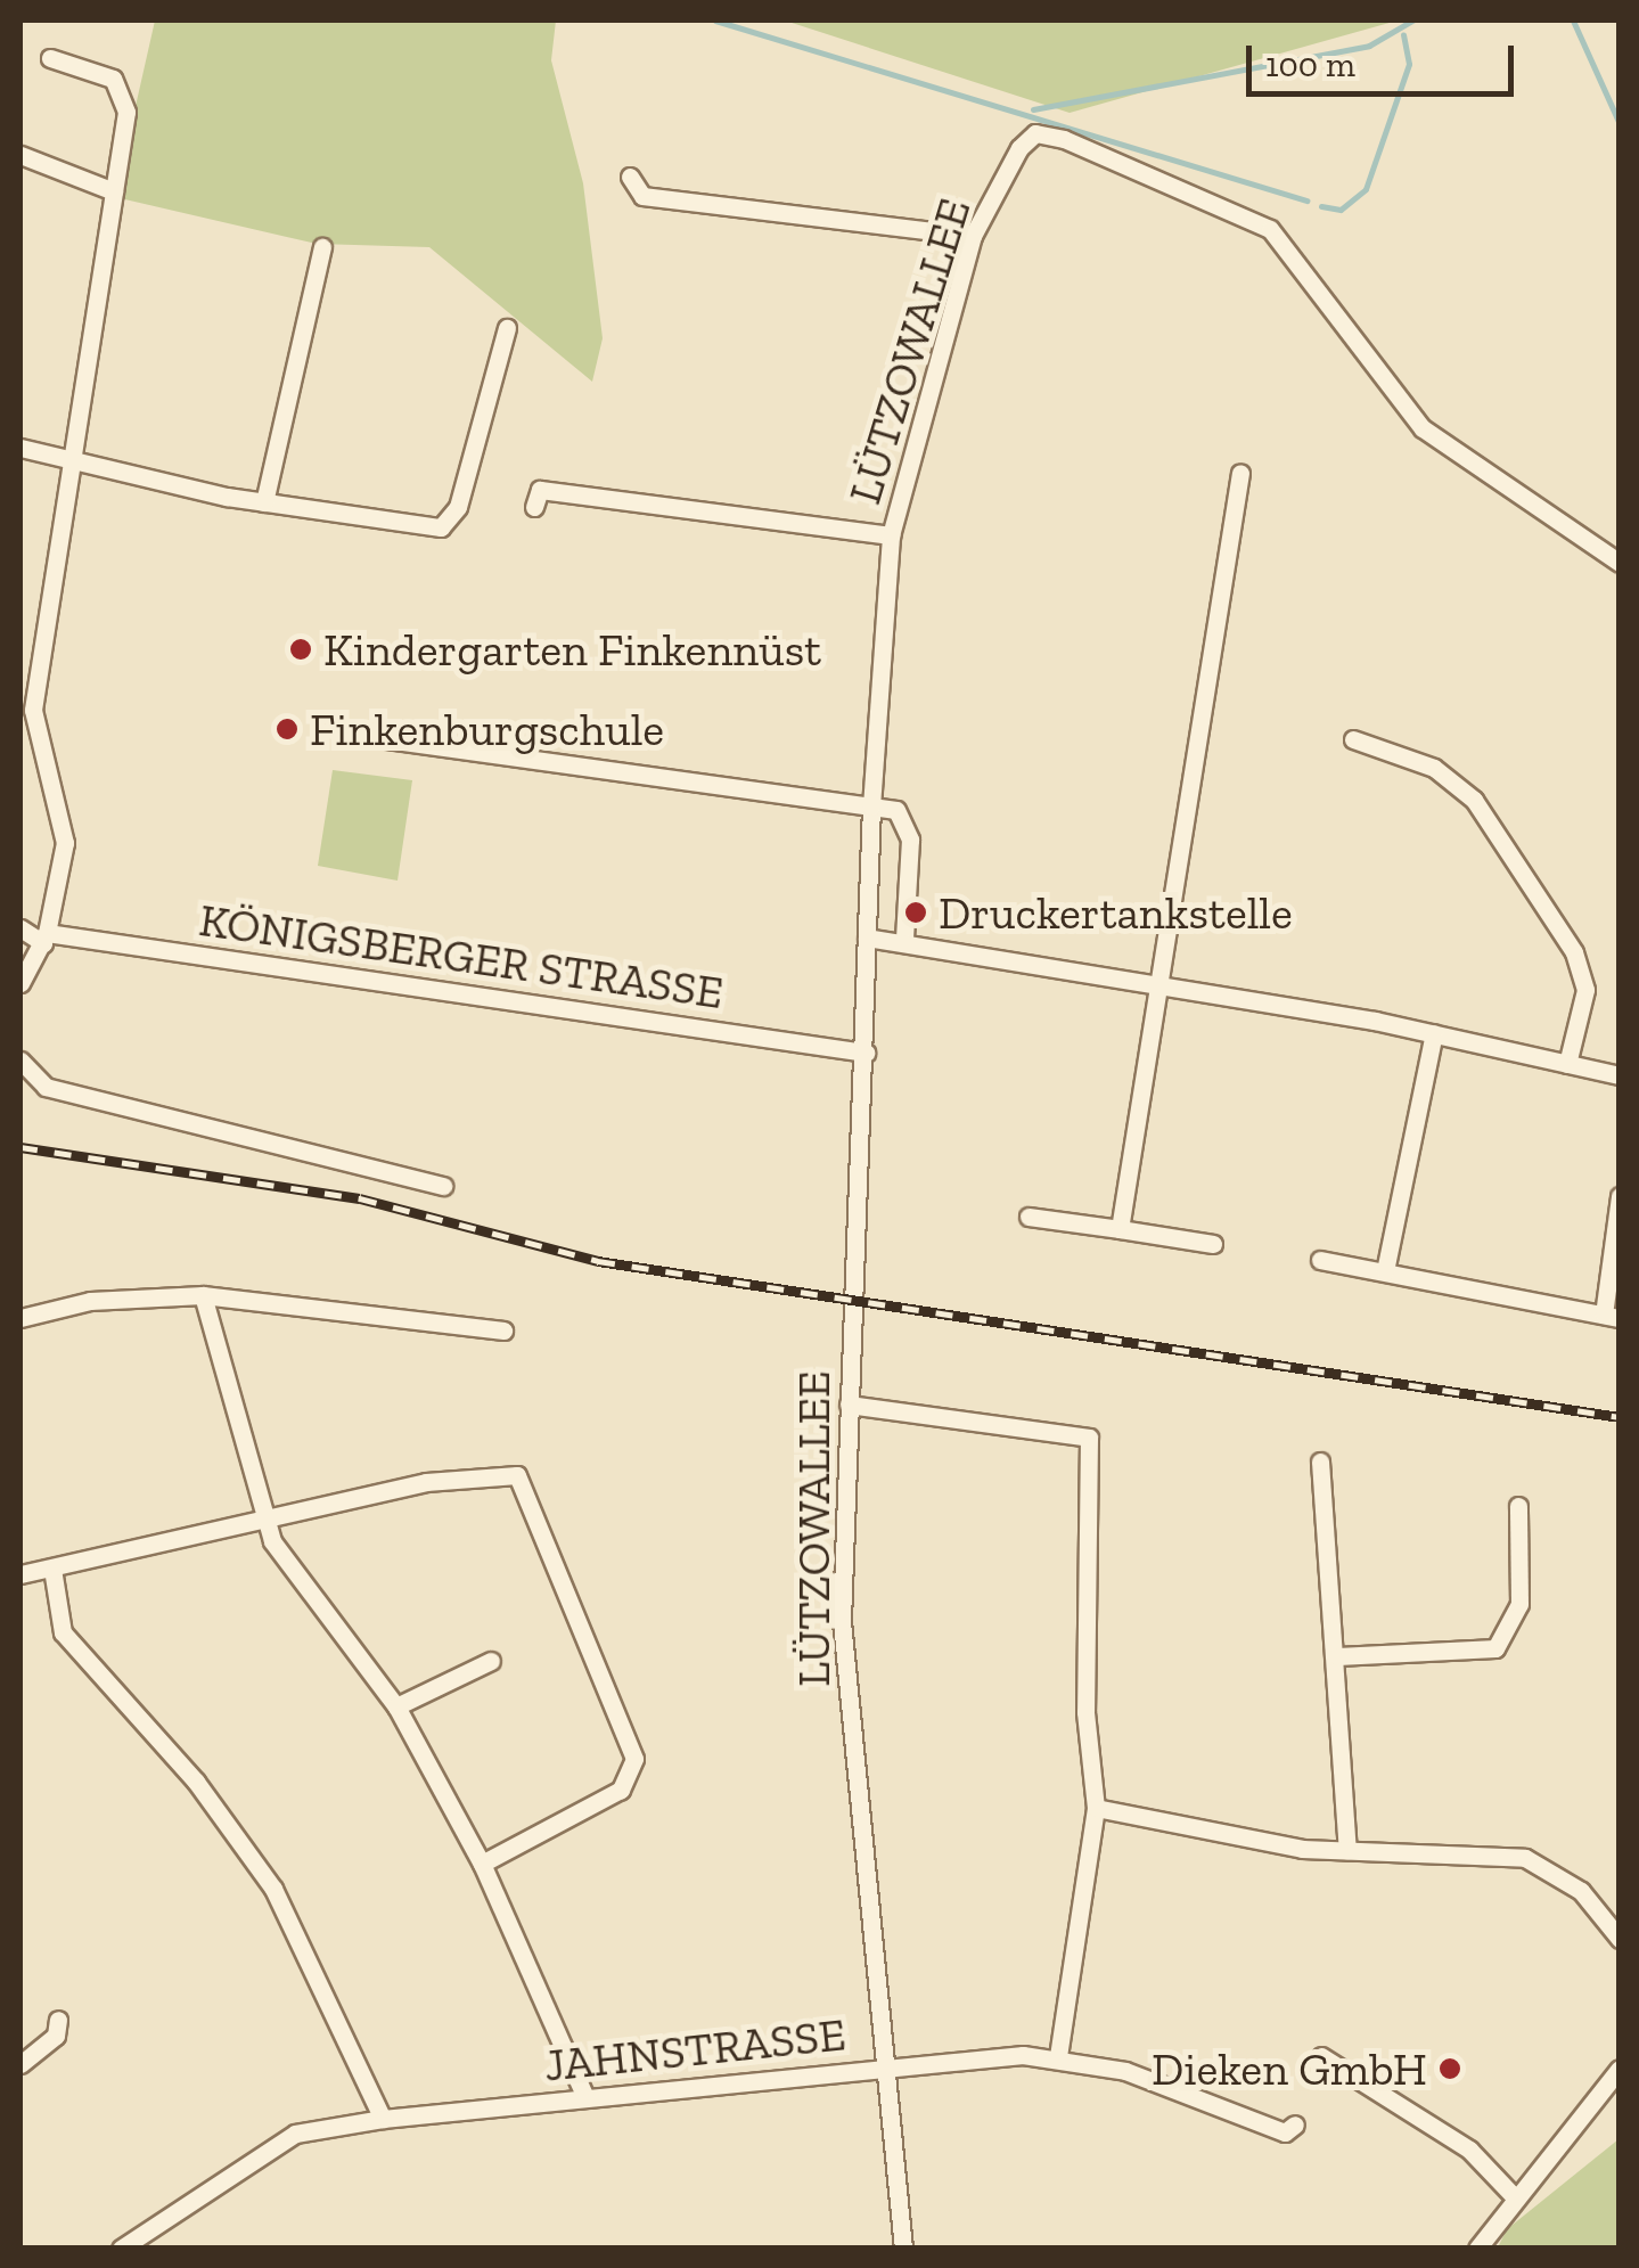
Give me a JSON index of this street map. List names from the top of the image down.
{
  "streets": {
    "street": ["LÜTZOWALLEE", "KÖNIGSBERGER STRASSE", "JAHNSTRASSE"]
  },
  "crossings": [
    ["LÜTZOWALLEE", "KÖNIGSBERGER STRASSE"],
    ["LÜTZOWALLEE", "JAHNSTRASSE"]
  ],
  "places": [
    "Kindergarten Finkennüst",
    "Finkenburgschule",
    "Druckertankstelle",
    "Dieken GmbH"
  ],
  "scale_bar": "100 m"
}
